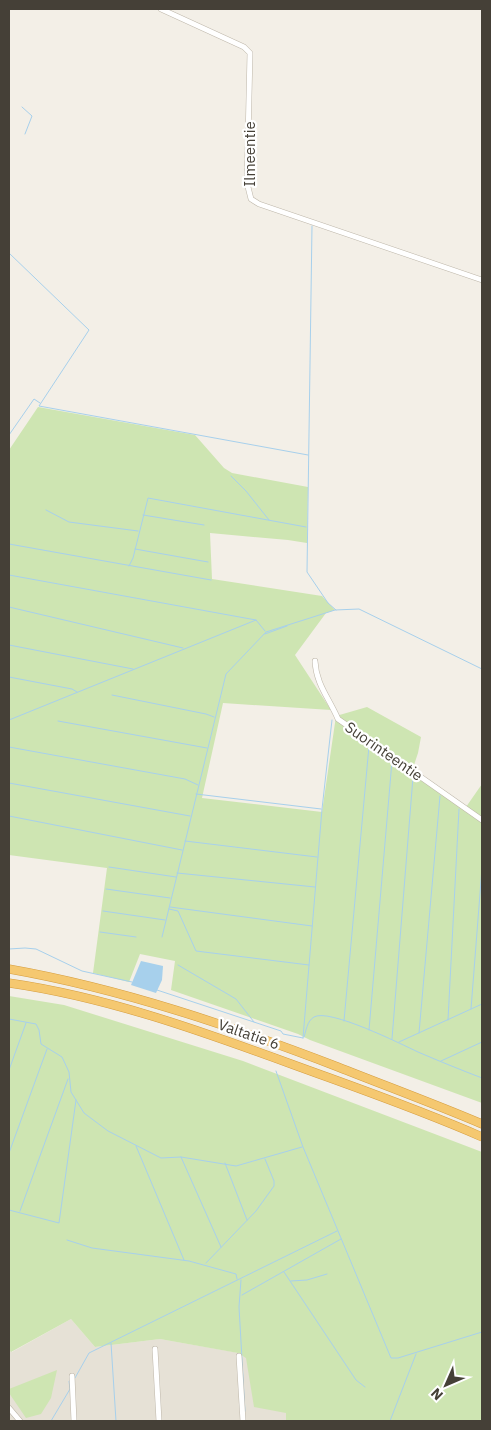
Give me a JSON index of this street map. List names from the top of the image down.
{
  "streets": {
    "highway": ["Valtatie 6"],
    "street": ["Ilmeentie", "Suorinteentie"]
  },
  "north": "bottom left"
}
